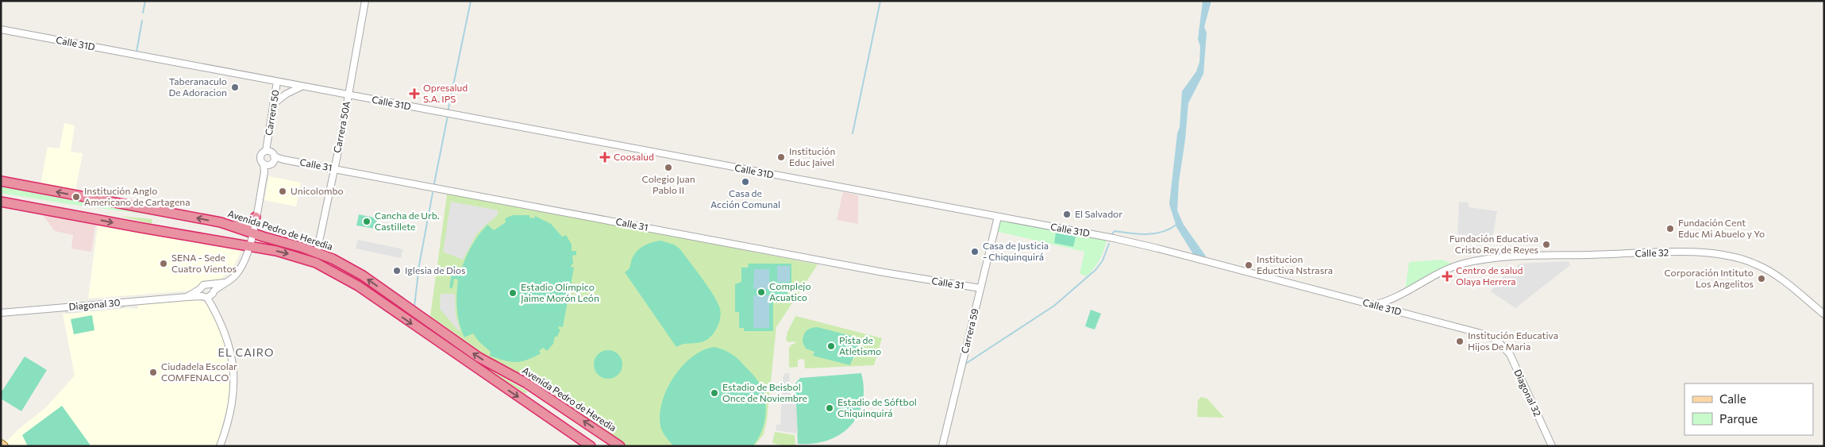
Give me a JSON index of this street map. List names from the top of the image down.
{
  "streets": {
    "highway": ["Avenida Pedro de Heredia"],
    "street": [
      "Calle 31D",
      "Carrera 50",
      "Carrera 50A",
      "Calle 31",
      "Calle 32",
      "Diagonal 30",
      "Carrera 59",
      "Diagonal 32"
    ]
  },
  "crossings": [
    ["Calle 31D", "Carrera 50"],
    ["Calle 31D", "Carrera 50A"],
    ["Calle 31D", "Calle 32"],
    ["Calle 31D", "Carrera 59"],
    ["Calle 31D", "Diagonal 32"],
    ["Carrera 50", "Calle 31"],
    ["Carrera 50A", "Calle 31"],
    ["Carrera 50A", "Avenida Pedro de Heredia"],
    ["Calle 31", "Carrera 59"]
  ],
  "districts": ["EL CAIRO"],
  "places": {
    "other": [
      "Taberanaculo De Adoracion",
      "Institución Educ Jaivel",
      "Colegio Juan Pablo II",
      "Casa de Acción Comunal",
      "Unicolombo",
      "Institución Anglo Americano de Cartagena",
      "El Salvador",
      "Cancha de Urb. Castillete",
      "Fundación Cent Educ Mi Abuelo y Yo",
      "Fundación Educativa Cristo Rey de Reyes",
      "Casa de Justicia - Chiquinquirá",
      "SENA - Sede Cuatro Vientos",
      "Institucion Eductiva Nstrasra",
      "Iglesia de Dios",
      "Corporación Intituto Los Angelitos",
      "Complejo Acuatico",
      "Estadio Olímpico Jaime Morón León",
      "Institución Educativa Hijos De Maria",
      "Pista de Atletismo",
      "Ciudadela Escolar COMFENALCO",
      "Estadio de Beisbol Once de Noviembre",
      "Estadio de Sóftbol Chiquinquirá"
    ],
    "health": ["Opresalud S.A. IPS", "Coosalud", "Centro de salud Olaya Herrera"]
  },
  "legend": ["Calle", "Parque"]
}
